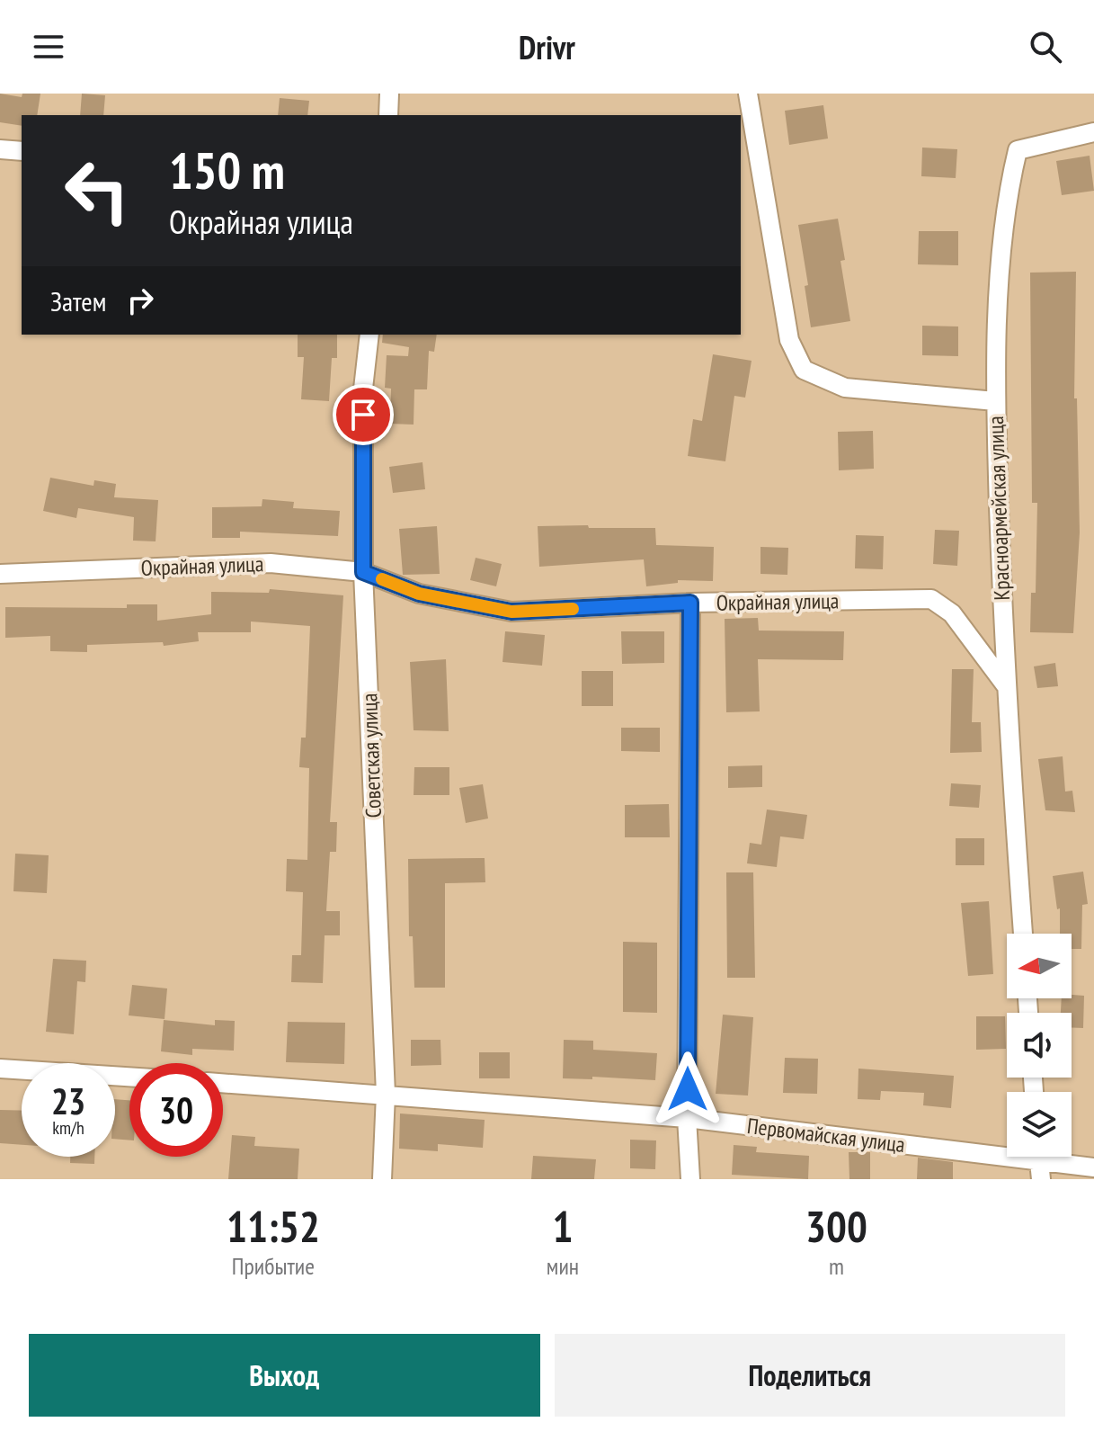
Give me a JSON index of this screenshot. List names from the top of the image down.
{
  "streets": {
    "street": [
      "Красноармейская улица",
      "Окрайная улица",
      "Советская улица",
      "Первомайская улица"
    ]
  },
  "crossings": [
    ["Красноармейская улица", "Окрайная улица"],
    ["Окрайная улица", "Советская улица"],
    ["Советская улица", "Первомайская улица"]
  ],
  "north": "left",
  "page": {
    "header": "Drivr",
    "turn": ["150 m", "Окрайная улица"],
    "then": "Затем",
    "speed": "23 km/h",
    "limit": "30",
    "eta": [
      "11:52",
      "Прибытие",
      "1",
      "мин",
      "300",
      "m"
    ],
    "buttons": ["Выход", "Поделиться"]
  }
}
